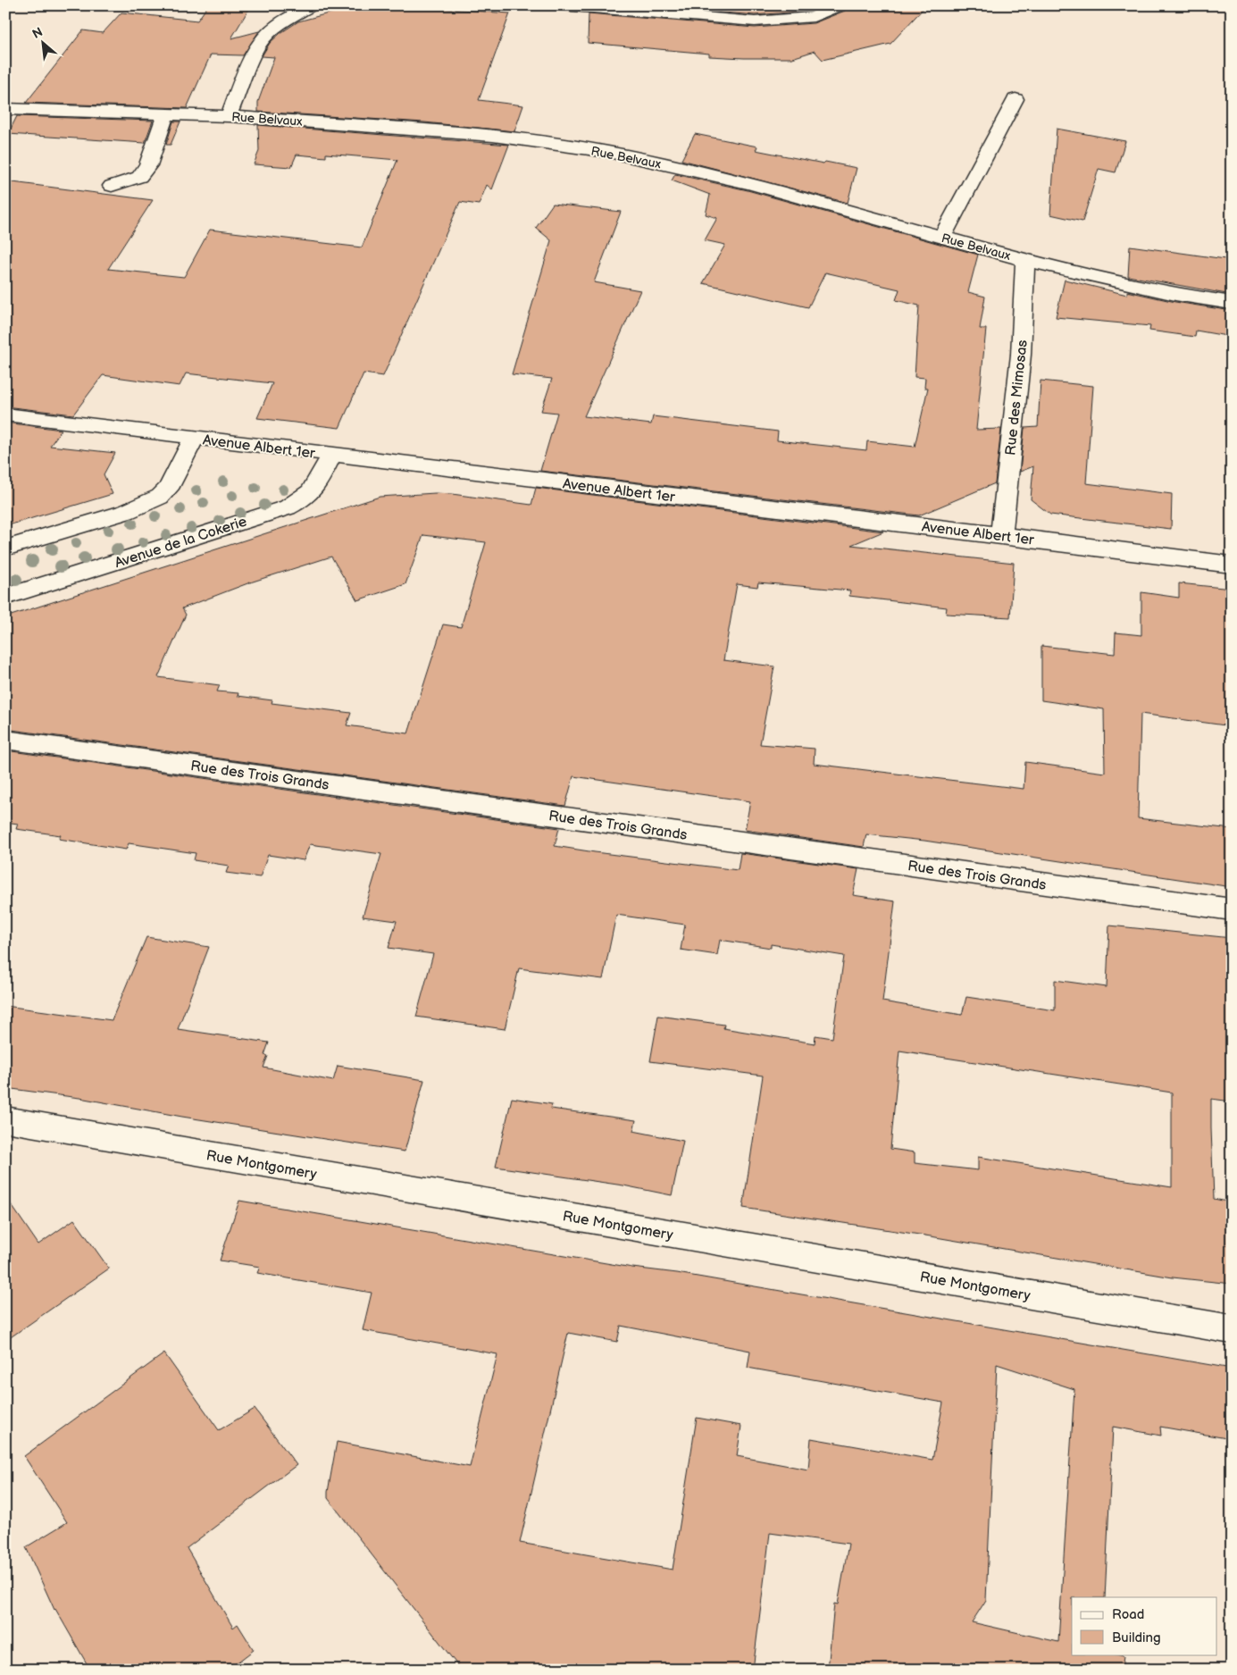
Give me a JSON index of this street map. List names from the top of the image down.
{
  "streets": {
    "street": [
      "Rue Belvaux",
      "Rue des Mimosas",
      "Avenue Albert 1er",
      "Avenue de la Cokerie",
      "Rue des Trois Grands",
      "Rue Montgomery"
    ]
  },
  "crossings": [
    ["Rue Belvaux", "Rue des Mimosas"],
    ["Rue des Mimosas", "Avenue Albert 1er"],
    ["Avenue Albert 1er", "Avenue de la Cokerie"]
  ],
  "legend": ["Road", "Building"],
  "north": "top left"
}
